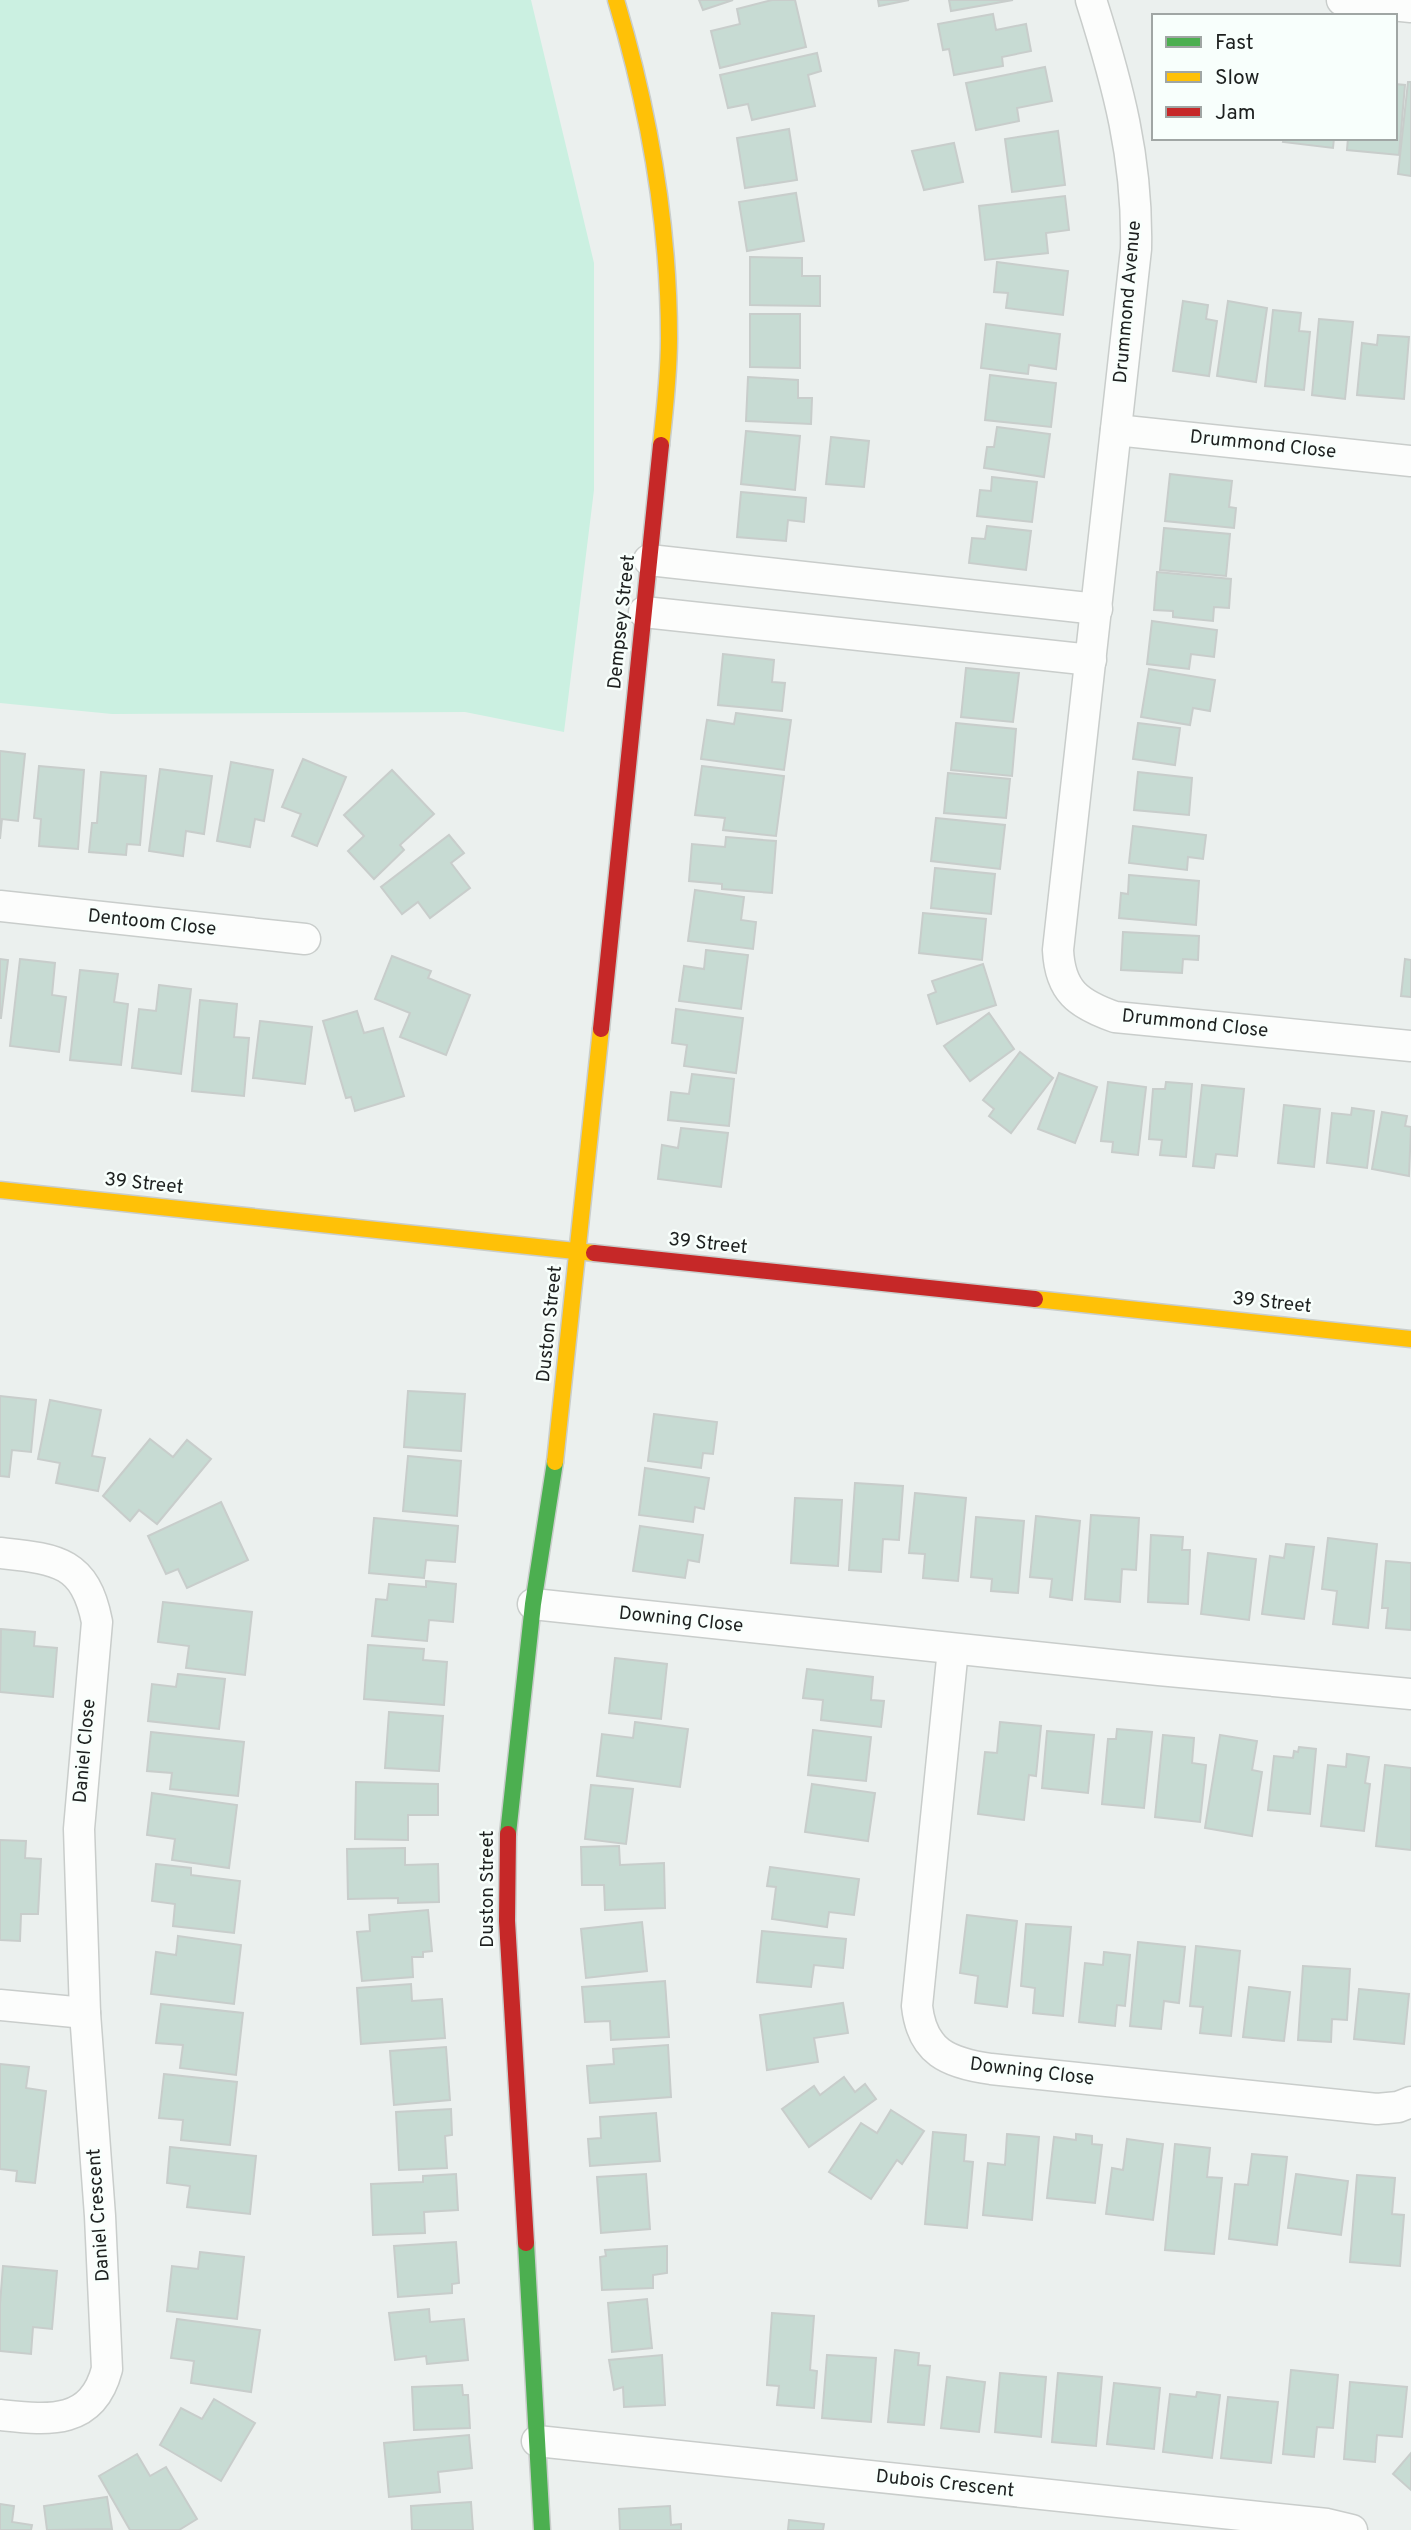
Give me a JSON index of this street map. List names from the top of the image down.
{
  "streets": {
    "street": [
      "Drummond Avenue",
      "Drummond Close",
      "Dempsey Street",
      "Dentoom Close",
      "39 Street",
      "Duston Street",
      "Downing Close",
      "Daniel Close",
      "Daniel Crescent",
      "Dubois Crescent"
    ]
  },
  "crossings": [
    ["Drummond Avenue", "Drummond Close"],
    ["Dempsey Street", "39 Street"],
    ["Dempsey Street", "Duston Street"],
    ["39 Street", "Duston Street"],
    ["Duston Street", "Downing Close"],
    ["Duston Street", "Dubois Crescent"],
    ["Daniel Close", "Daniel Crescent"]
  ],
  "legend": ["Fast", "Slow", "Jam"]
}
